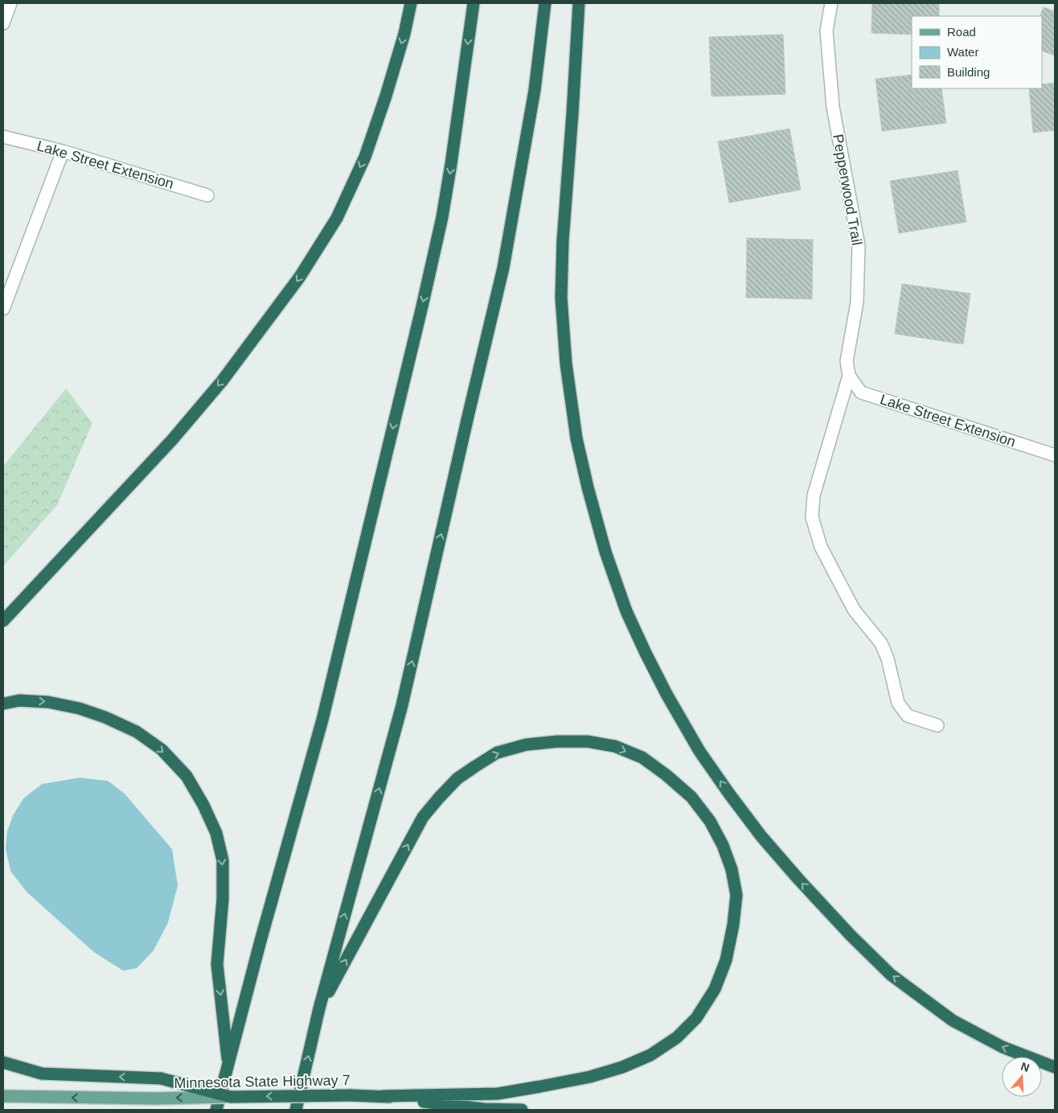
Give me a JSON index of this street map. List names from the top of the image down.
{
  "streets": {
    "highway": ["Minnesota State Highway 7"],
    "street": ["Lake Street Extension", "Pepperwood Trail"]
  },
  "crossings": [
    ["Lake Street Extension", "Pepperwood Trail"]
  ],
  "legend": ["Road", "Water", "Building"],
  "north": "top"
}
